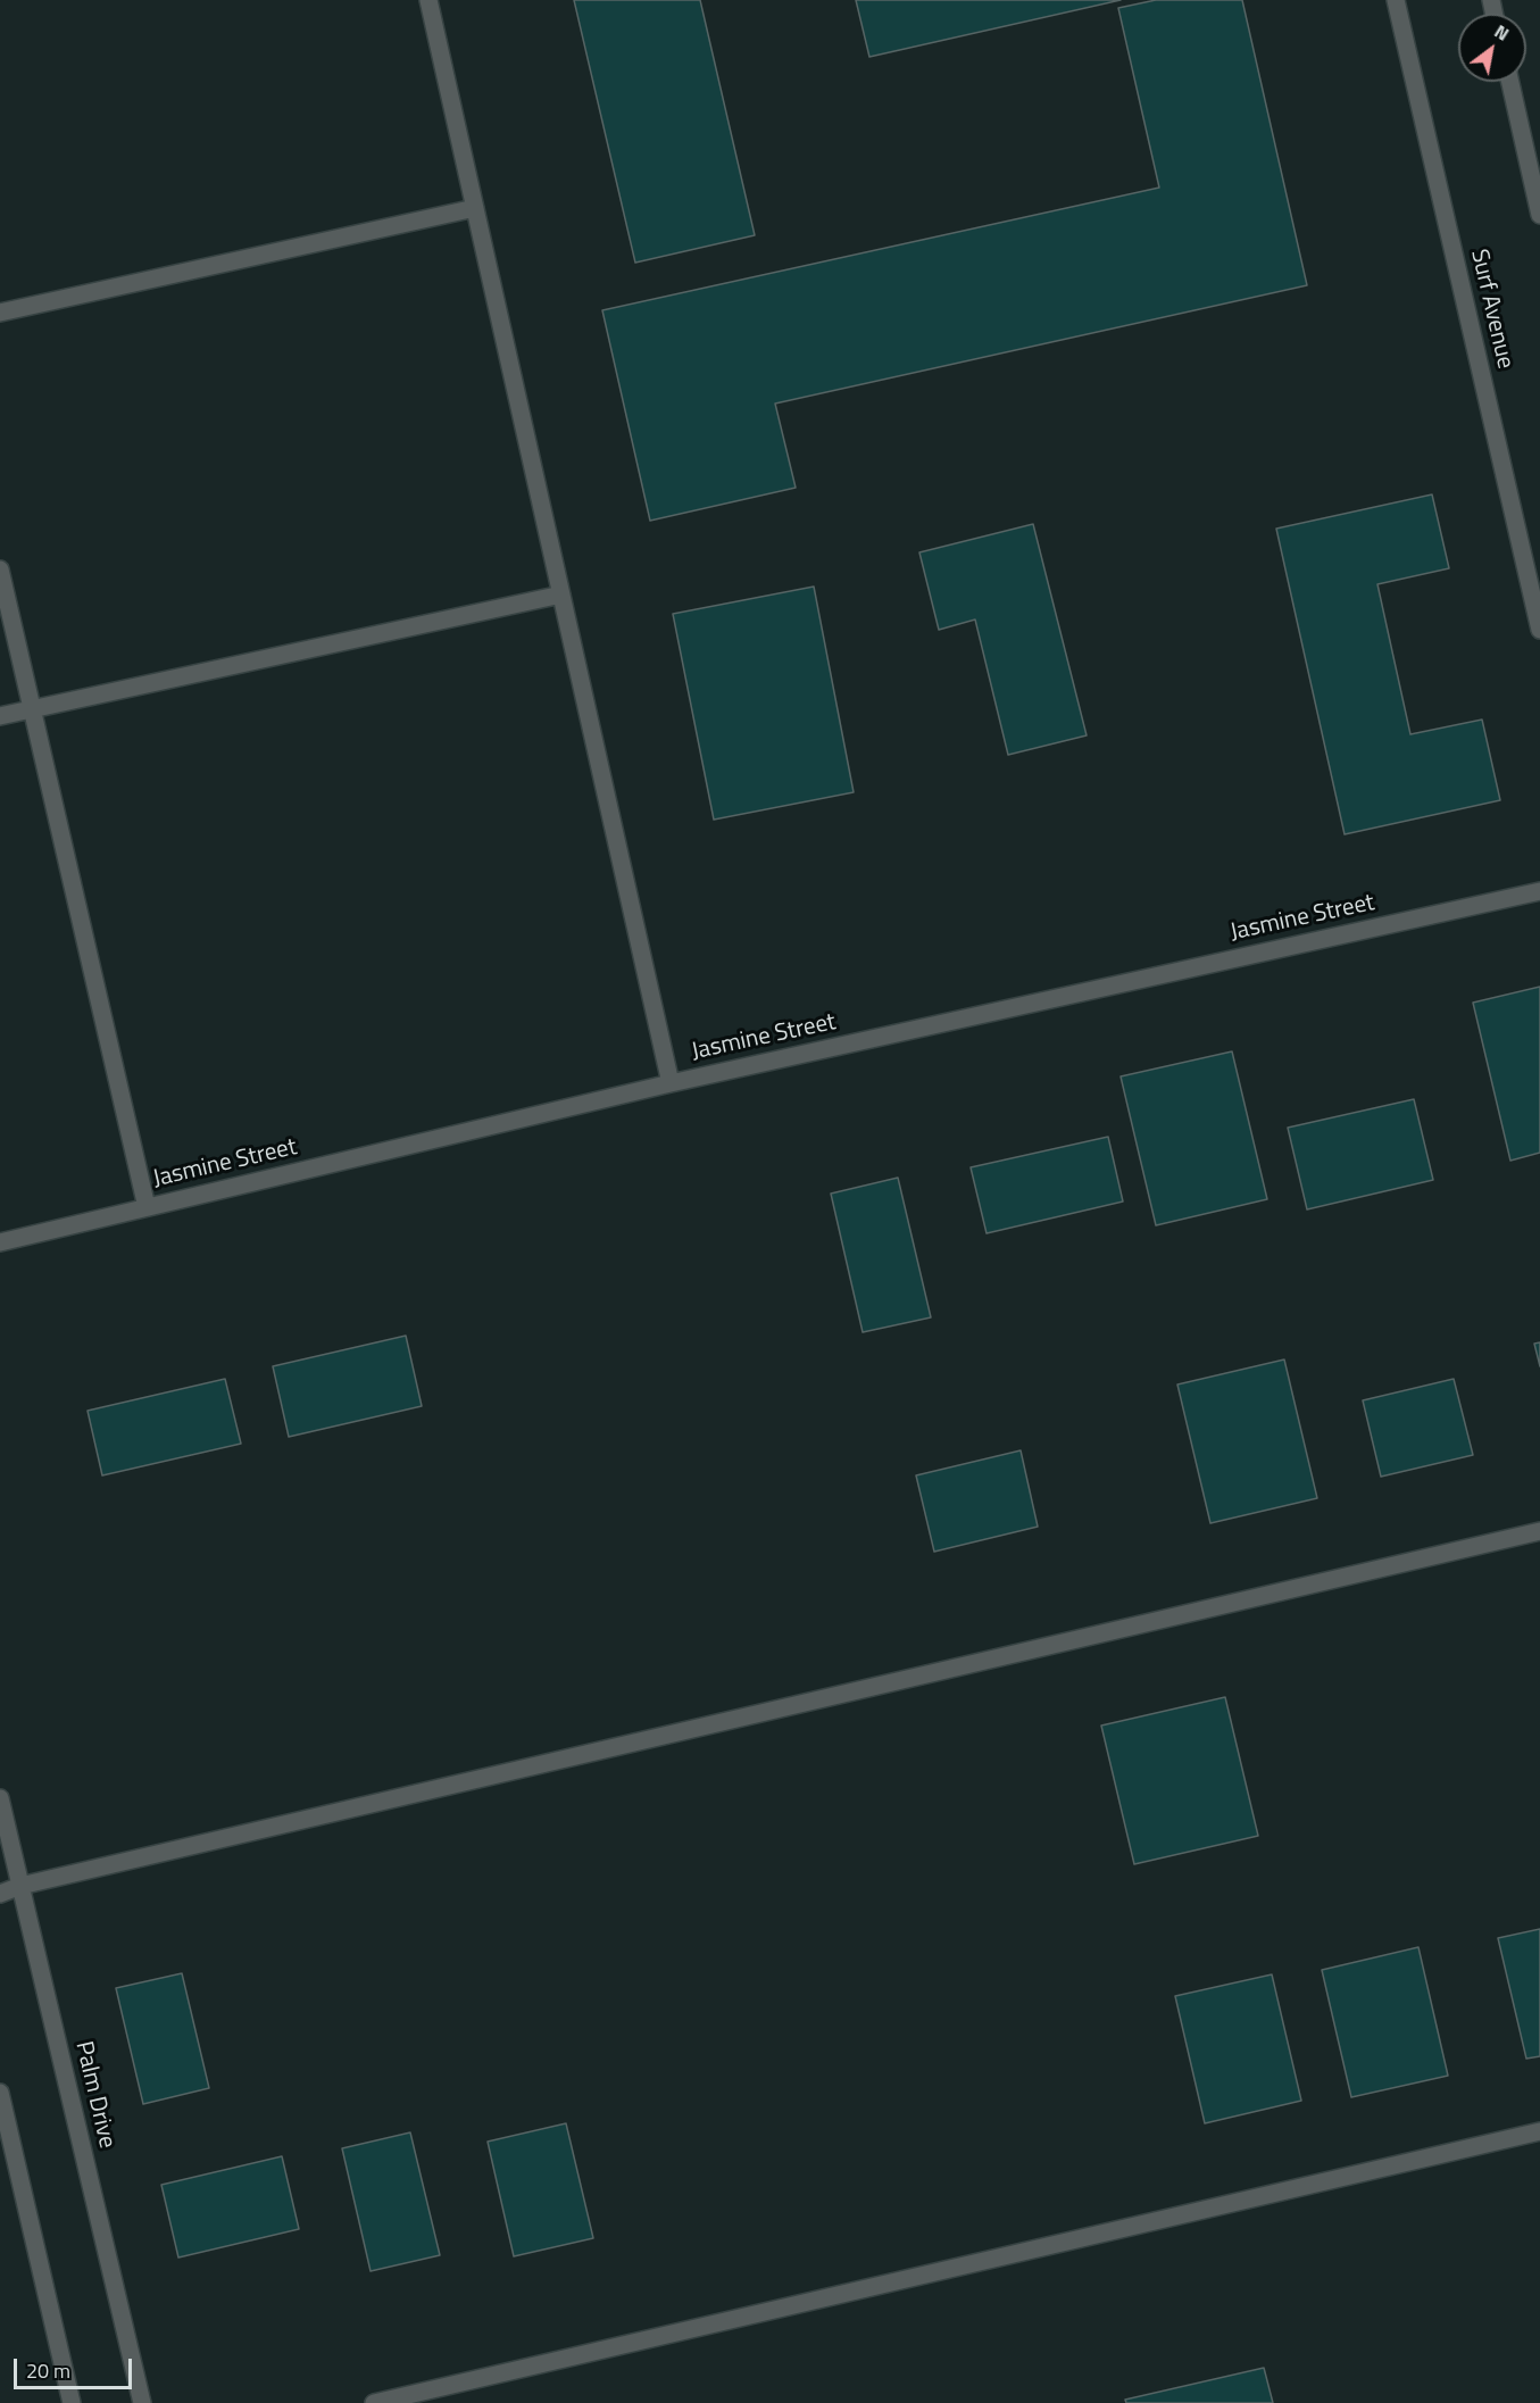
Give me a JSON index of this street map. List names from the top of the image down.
{
  "streets": {
    "street": ["Surf Avenue", "Jasmine Street", "Palm Drive"]
  },
  "scale_bar": "20 m",
  "north": "top right"
}
